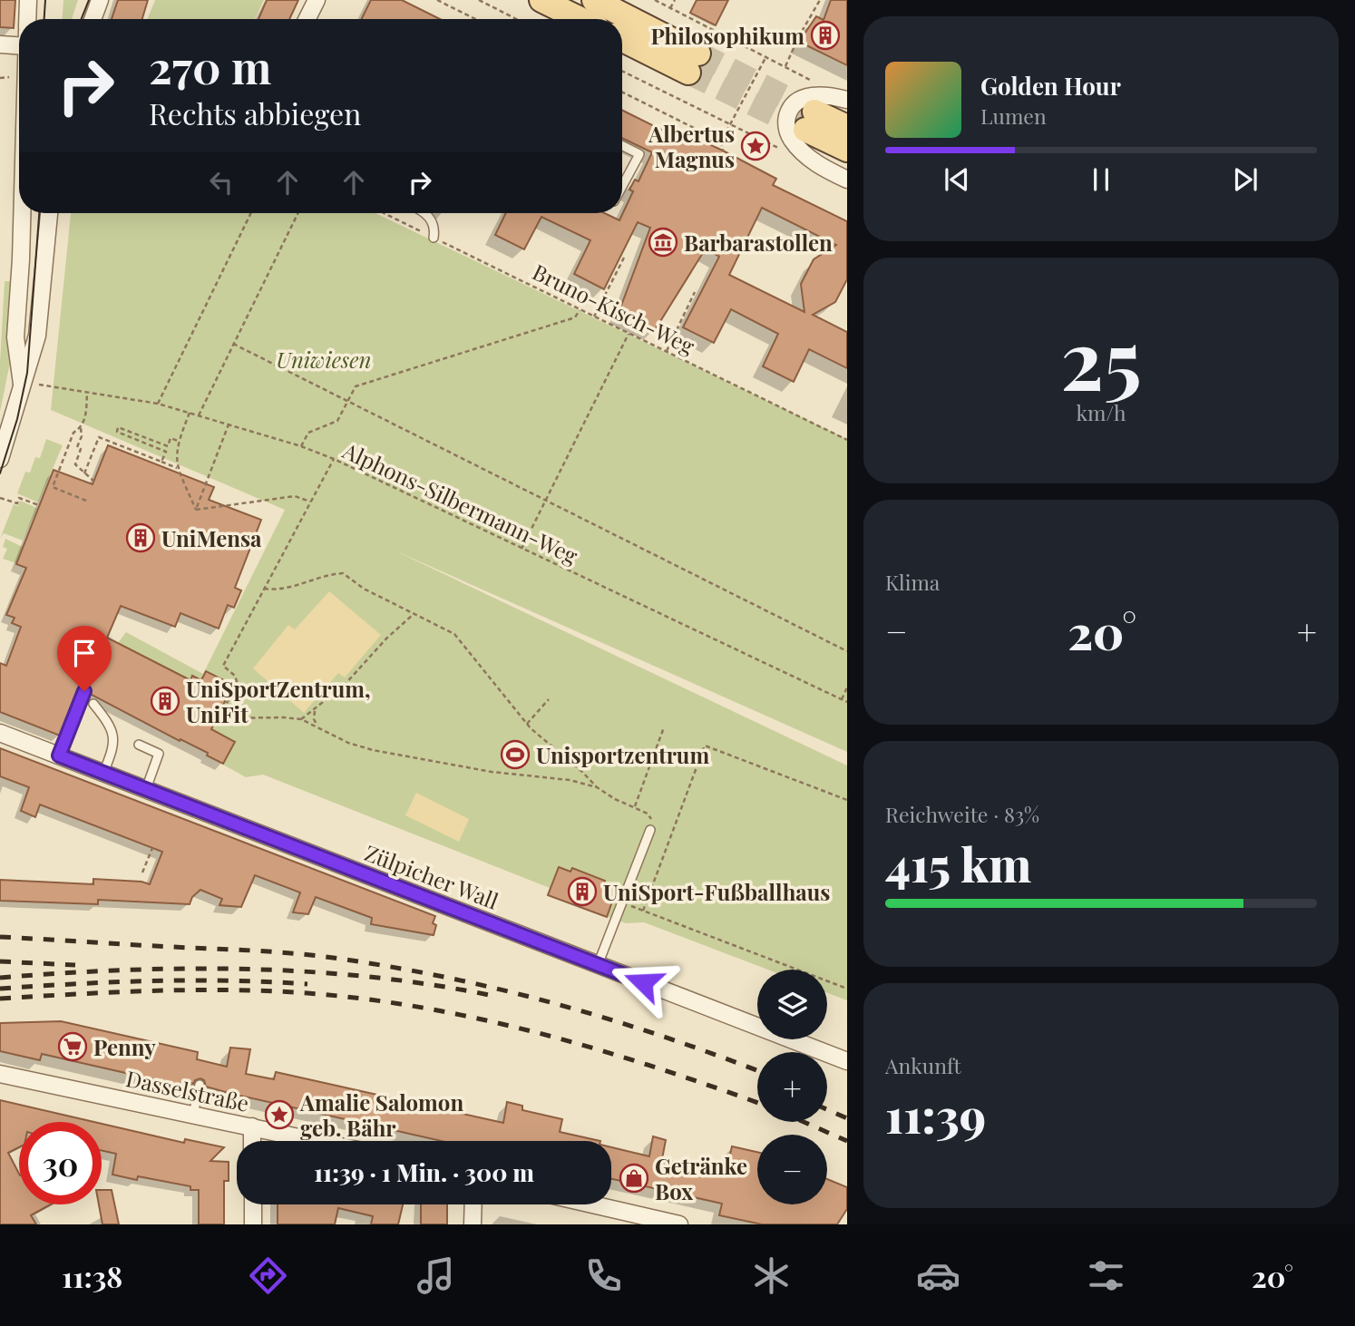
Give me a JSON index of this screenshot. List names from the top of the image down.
{
  "streets": {
    "street": ["Zülpicher Wall", "Dasselstraße"],
    "path": ["Bruno-Kisch-Weg", "Alphons-Silbermann-Weg"]
  },
  "parks": ["Uniwiesen"],
  "places": {
    "building": [
      "Philosophikum",
      "UniMensa",
      "UniSportZentrum, UniFit",
      "UniSport-Fußballhaus"
    ],
    "place": ["Albertus Magnus", "Amalie Salomon geb. Bähr"],
    "museum": ["Barbarastollen"],
    "sports": ["Unisportzentrum"],
    "supermarket": ["Penny"],
    "shop": ["Getränke Box"]
  },
  "page": {
    "turn": ["270 m", "Rechts abbiegen"],
    "song": ["Golden Hour", "Lumen"],
    "tile": [
      ["25", "km/h"],
      "Klima",
      ["Reichweite · 83%", "415 km"],
      ["Ankunft", "11:39"]
    ],
    "heat": ["−", "20°", "+"],
    "map_buttons": ["+", "−"],
    "limit": "30",
    "trip": "11:39 · 1 Min. · 300 m",
    "tabs": ["11:38", "20°"]
  }
}
